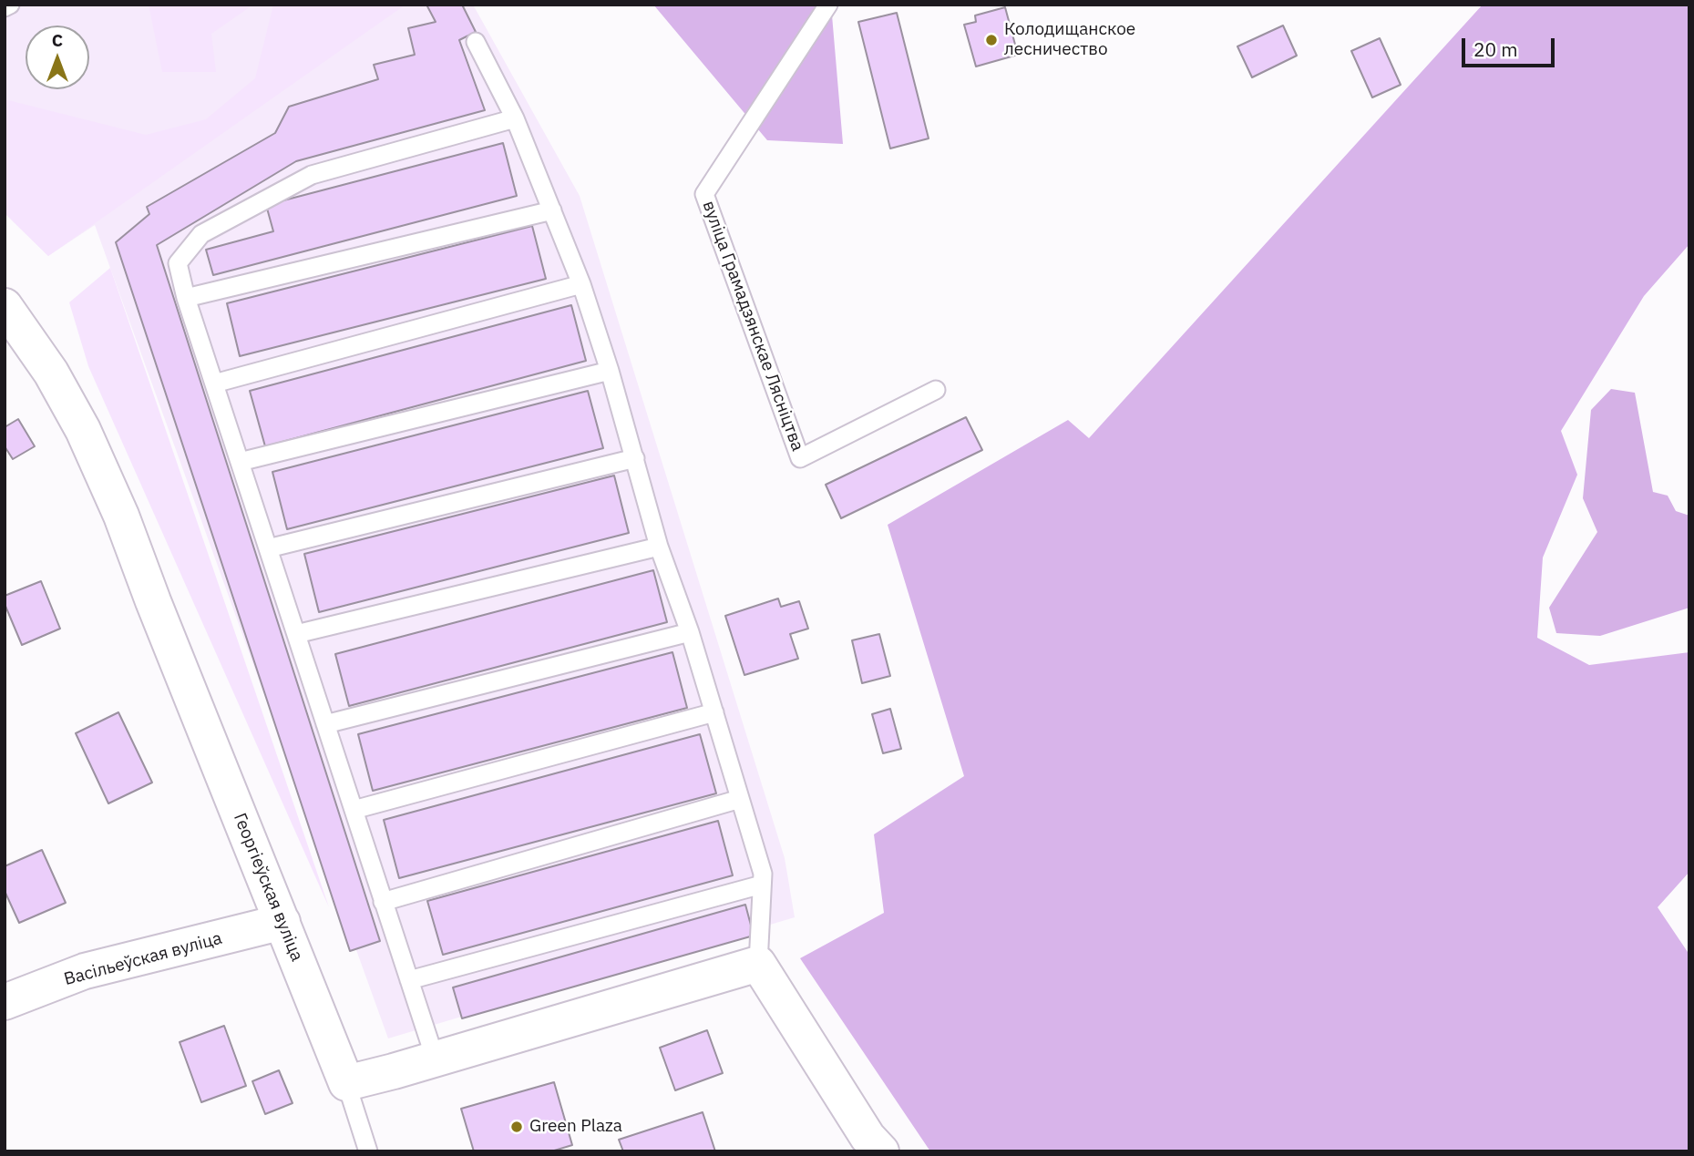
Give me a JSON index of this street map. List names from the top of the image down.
{
  "streets": {
    "street": ["Георгіеўская вуліца", "Васільеўская вуліца"],
    "lane": ["вуліца Грамадзянскае Лясніцтва"]
  },
  "crossings": [
    ["Георгіеўская вуліца", "Васільеўская вуліца"]
  ],
  "places": ["Колодищанское лесничество", "Green Plaza"],
  "scale_bar": "20 m",
  "north": "top"
}
